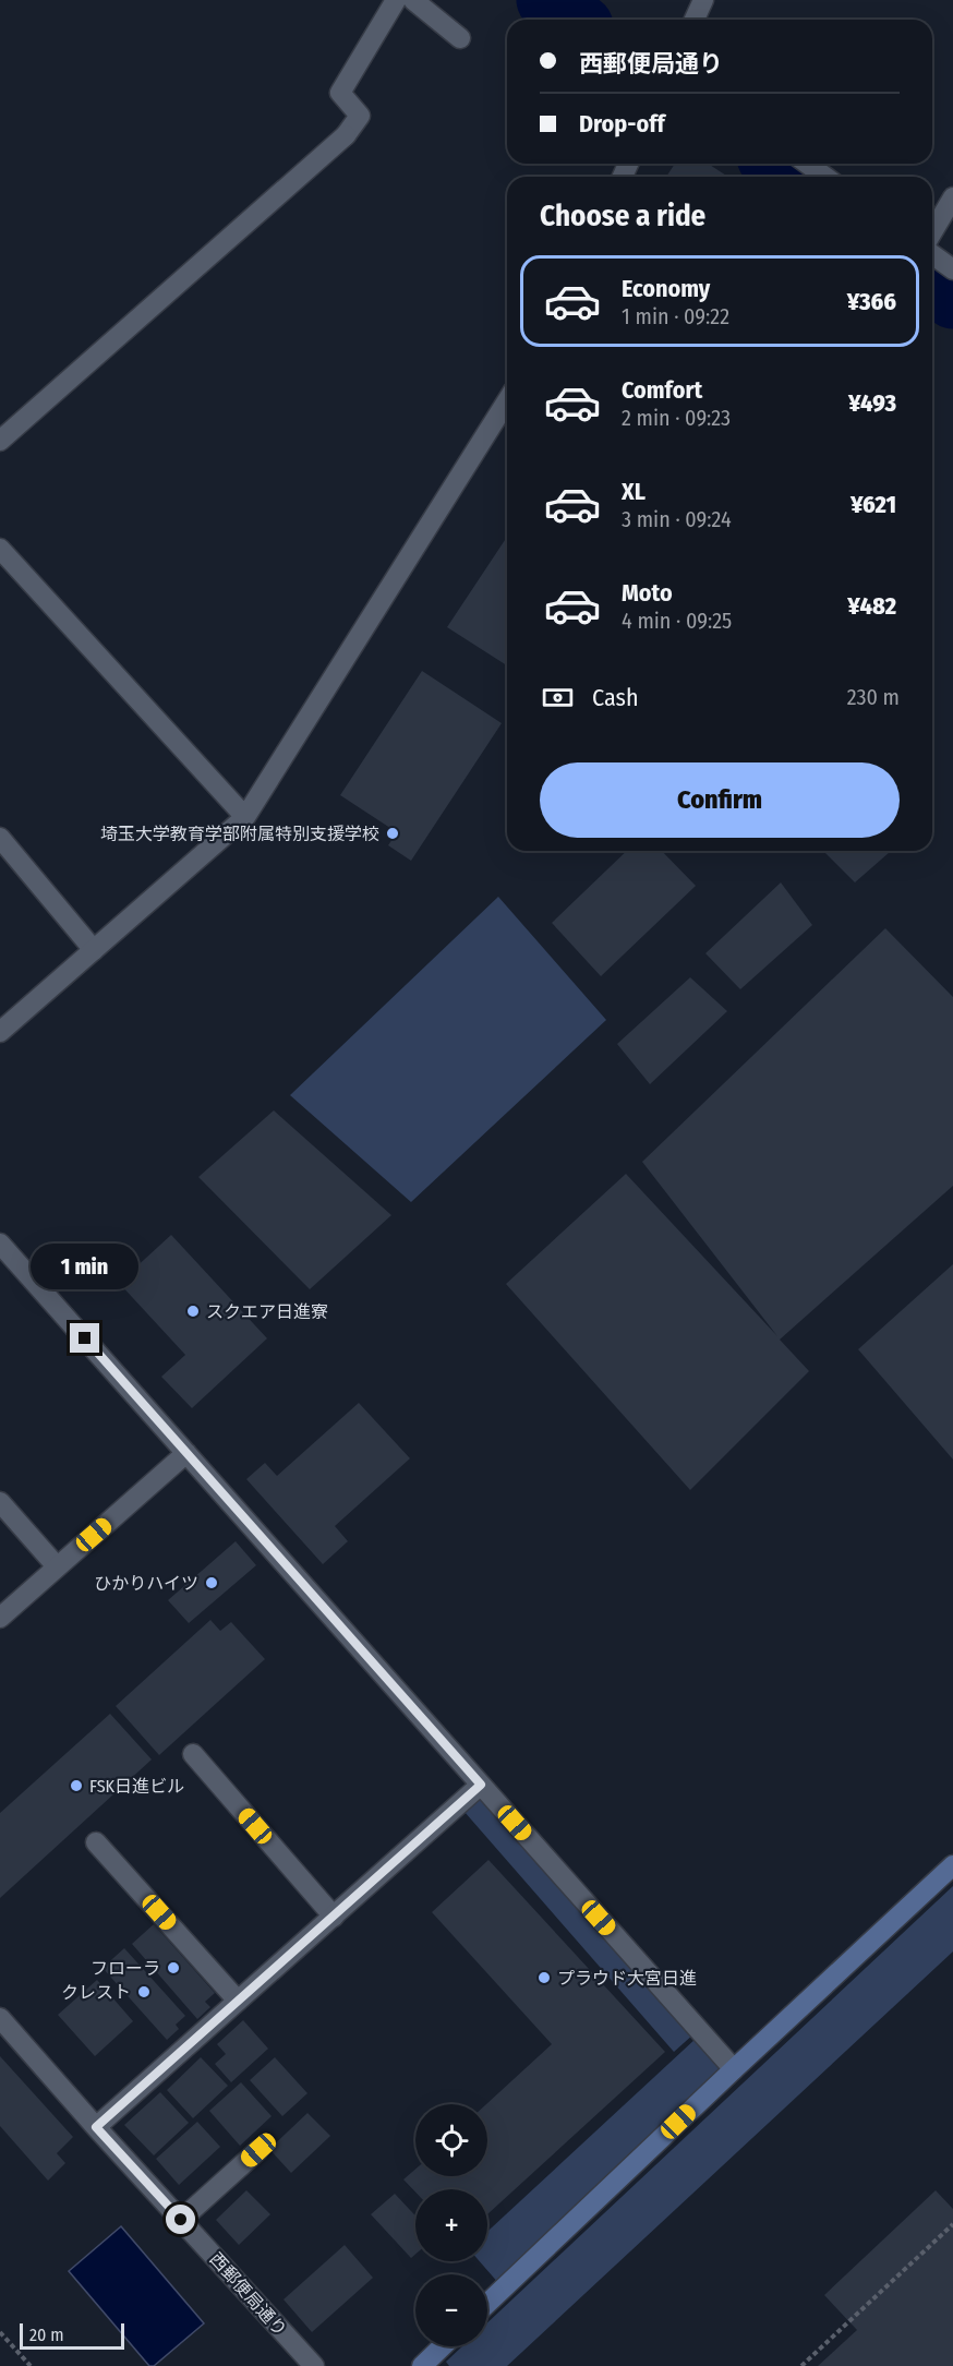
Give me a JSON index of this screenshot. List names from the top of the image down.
{
  "streets": {
    "street": ["西郵便局通り"]
  },
  "places": [
    "埼玉大学教育学部附属特別支援学校",
    "スクエア日進寮",
    "ひかりハイツ",
    "FSK日進ビル",
    "フローラ",
    "プラウド大宮日進",
    "クレスト"
  ],
  "scale_bar": "20 m",
  "page": {
    "banner": ["西郵便局通り", "Drop-off"],
    "heading": "Choose a ride",
    "list": [
      {
        "name": "Economy",
        "note": "1 min · 09:22",
        "value": "¥366"
      },
      {
        "name": "Comfort",
        "note": "2 min · 09:23",
        "value": "¥493"
      },
      {
        "name": "XL",
        "note": "3 min · 09:24",
        "value": "¥621"
      },
      {
        "name": "Moto",
        "note": "4 min · 09:25",
        "value": "¥482"
      }
    ],
    "pay": ["Cash", "230 m"],
    "buttons": "Confirm",
    "bubble": "1 min",
    "map_buttons": ["+", "−"],
    "scale": "20 m"
  }
}
